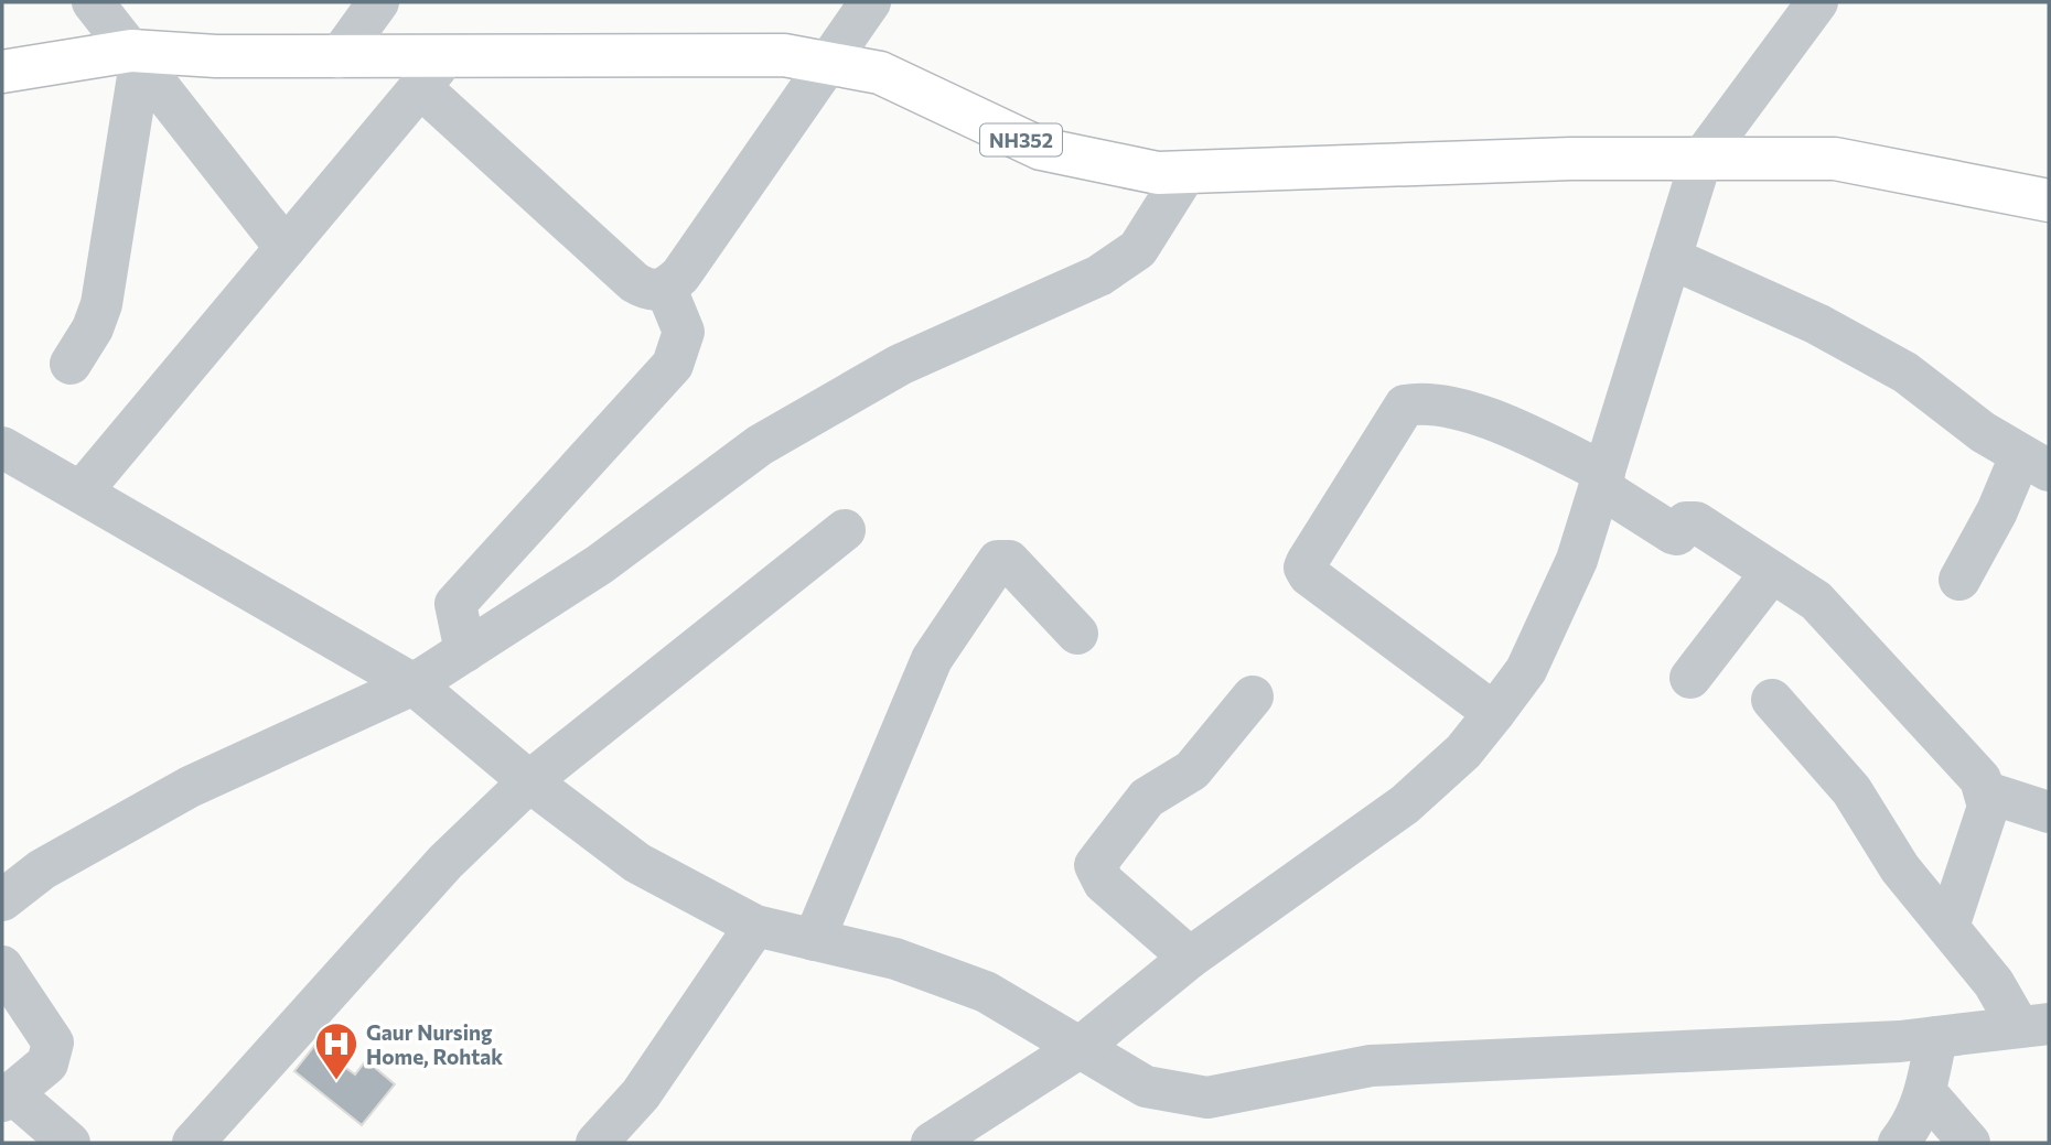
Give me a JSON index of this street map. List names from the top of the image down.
{
  "streets": {
    "highway": ["NH352"]
  },
  "places": {
    "hospital": ["Gaur Nursing Home, Rohtak"]
  }
}
